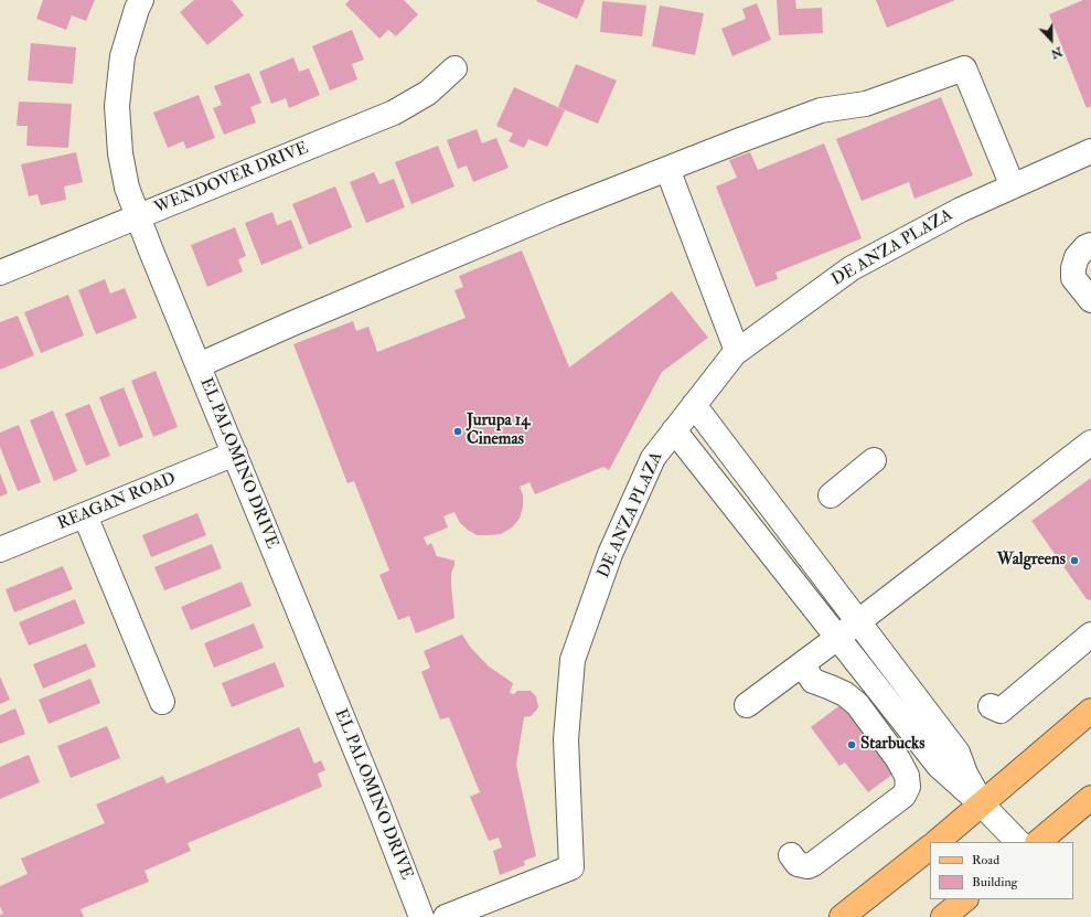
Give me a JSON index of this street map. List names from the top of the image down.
{
  "streets": {
    "street": [
      "WENDOVER DRIVE",
      "DE ANZA PLAZA",
      "EL PALOMINO DRIVE",
      "REAGAN ROAD"
    ]
  },
  "crossings": [
    ["WENDOVER DRIVE", "EL PALOMINO DRIVE"],
    ["EL PALOMINO DRIVE", "REAGAN ROAD"]
  ],
  "places": ["Jurupa 14 Cinemas", "Walgreens", "Starbucks"],
  "legend": ["Road", "Building"],
  "north": "bottom"
}
